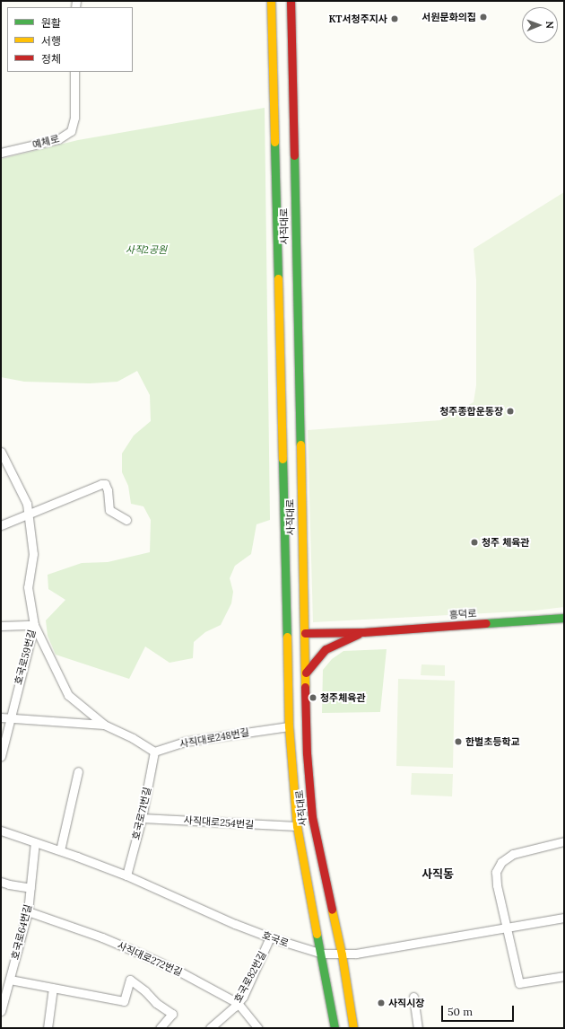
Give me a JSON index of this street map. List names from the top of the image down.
{
  "streets": {
    "main road": ["사직대로", "흥덕로"],
    "street": [
      "예체로",
      "호국로59번길",
      "사직대로248번길",
      "호국로71번길",
      "사직대로254번길",
      "호국로64번길",
      "호국로",
      "사직대로272번길",
      "호국로82번길"
    ]
  },
  "crossings": [
    ["사직대로", "흥덕로"],
    ["사직대로", "사직대로248번길"],
    ["사직대로", "사직대로254번길"],
    ["사직대로", "호국로"],
    ["사직대로248번길", "호국로71번길"],
    ["호국로71번길", "사직대로254번길"],
    ["호국로71번길", "호국로"],
    ["호국로64번길", "호국로"],
    ["호국로64번길", "사직대로272번길"],
    ["호국로", "호국로82번길"],
    ["사직대로272번길", "호국로82번길"]
  ],
  "districts": ["사직동"],
  "parks": ["사직2공원"],
  "places": [
    "서원문화의집",
    "KT서청주지사",
    "청주종합운동장",
    "청주 체육관",
    "청주체육관",
    "한벌초등학교",
    "사직시장"
  ],
  "legend": ["원활", "서행", "정체"],
  "scale_bar": "50 m",
  "north": "right"
}
